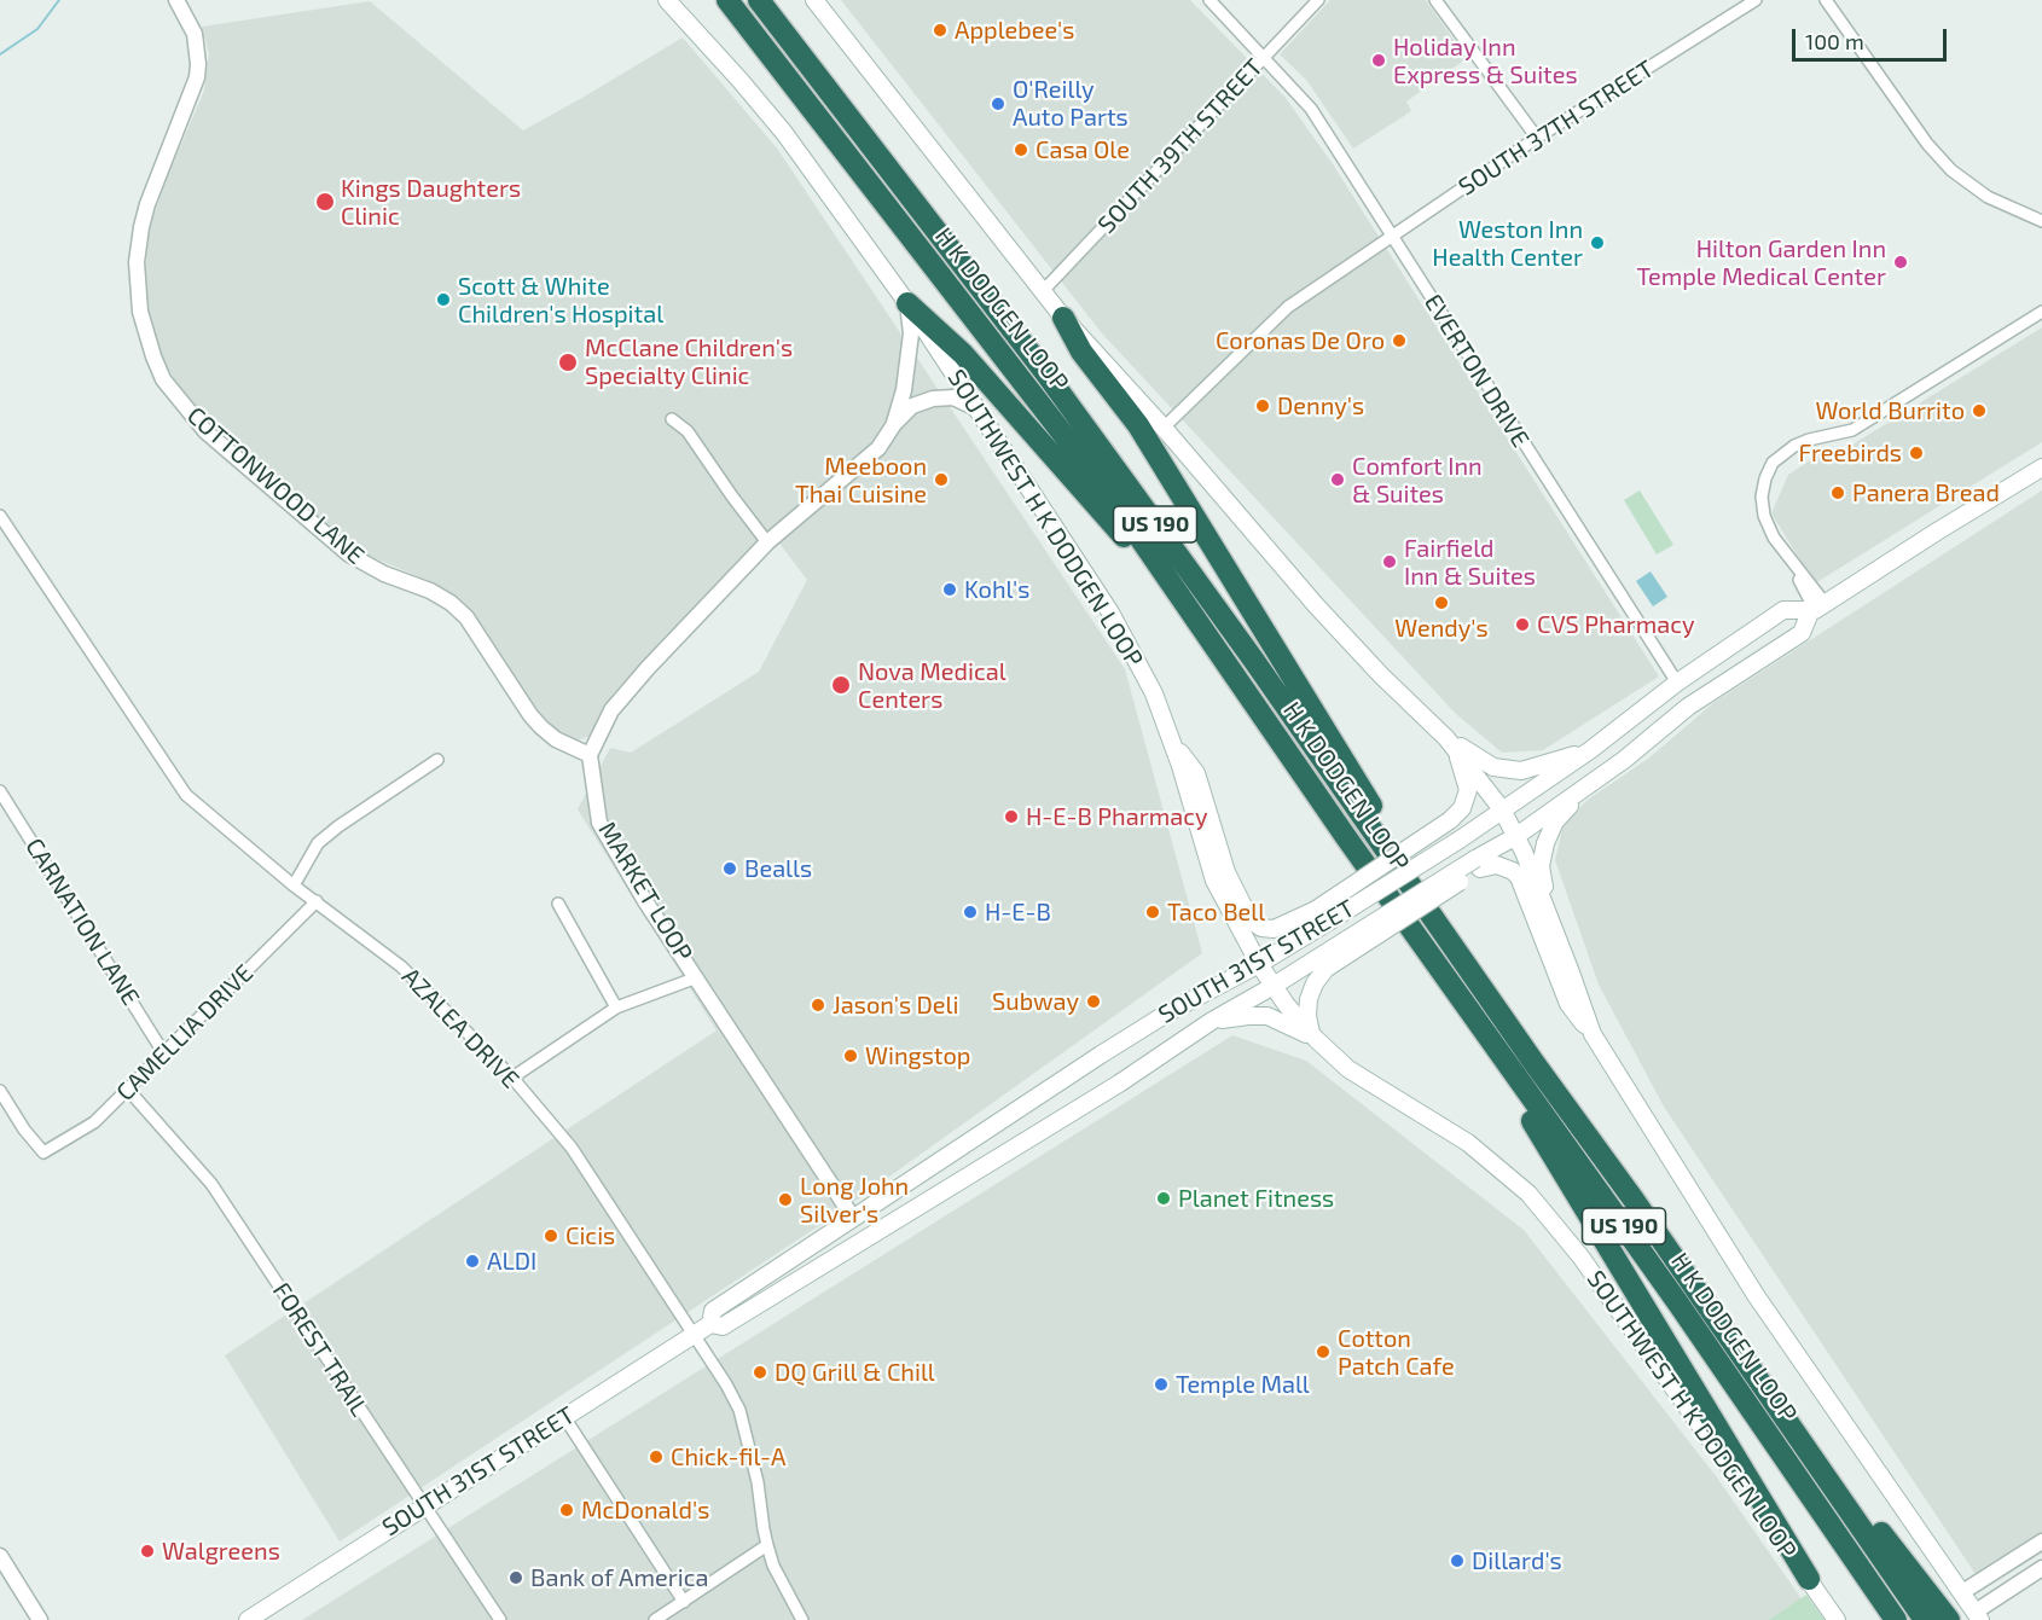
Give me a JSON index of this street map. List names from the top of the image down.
{
  "streets": {
    "highway": ["H K DODGEN LOOP", "US 190"],
    "main road": ["SOUTHWEST H K DODGEN LOOP", "SOUTH 31ST STREET"],
    "street": [
      "SOUTH 37TH STREET",
      "SOUTH 39TH STREET",
      "EVERTON DRIVE",
      "COTTONWOOD LANE",
      "MARKET LOOP",
      "CARNATION LANE",
      "AZALEA DRIVE",
      "CAMELLIA DRIVE",
      "FOREST TRAIL"
    ]
  },
  "crossings": [
    ["SOUTH 37TH STREET", "EVERTON DRIVE"],
    ["SOUTH 39TH STREET", "EVERTON DRIVE"],
    ["EVERTON DRIVE", "SOUTH 31ST STREET"],
    ["COTTONWOOD LANE", "MARKET LOOP"],
    ["SOUTHWEST H K DODGEN LOOP", "SOUTH 31ST STREET"],
    ["MARKET LOOP", "SOUTH 31ST STREET"],
    ["CARNATION LANE", "CAMELLIA DRIVE"],
    ["SOUTH 31ST STREET", "AZALEA DRIVE"],
    ["SOUTH 31ST STREET", "FOREST TRAIL"],
    ["AZALEA DRIVE", "CAMELLIA DRIVE"],
    ["CAMELLIA DRIVE", "FOREST TRAIL"]
  ],
  "places": [
    "Applebee's",
    "Holiday Inn Express & Suites",
    "O'Reilly Auto Parts",
    "Casa Ole",
    "Kings Daughters Clinic",
    "Weston Inn Health Center",
    "Hilton Garden Inn Temple Medical Center",
    "Scott & White Children's Hospital",
    "Coronas De Oro",
    "McClane Children's Specialty Clinic",
    "Denny's",
    "World Burrito",
    "Freebirds",
    "Meeboon Thai Cuisine",
    "Comfort Inn & Suites",
    "Panera Bread",
    "Fairfield Inn & Suites",
    "Kohl's",
    "Wendy's",
    "CVS Pharmacy",
    "Nova Medical Centers",
    "H-E-B Pharmacy",
    "Bealls",
    "H-E-B",
    "Taco Bell",
    "Subway",
    "Jason's Deli",
    "Wingstop",
    "Planet Fitness",
    "Long John Silver's",
    "Cicis",
    "ALDI",
    "Cotton Patch Cafe",
    "DQ Grill & Chill",
    "Temple Mall",
    "Chick-fil-A",
    "McDonald's",
    "Walgreens",
    "Dillard's",
    "Bank of America"
  ],
  "scale_bar": "100 m"
}
